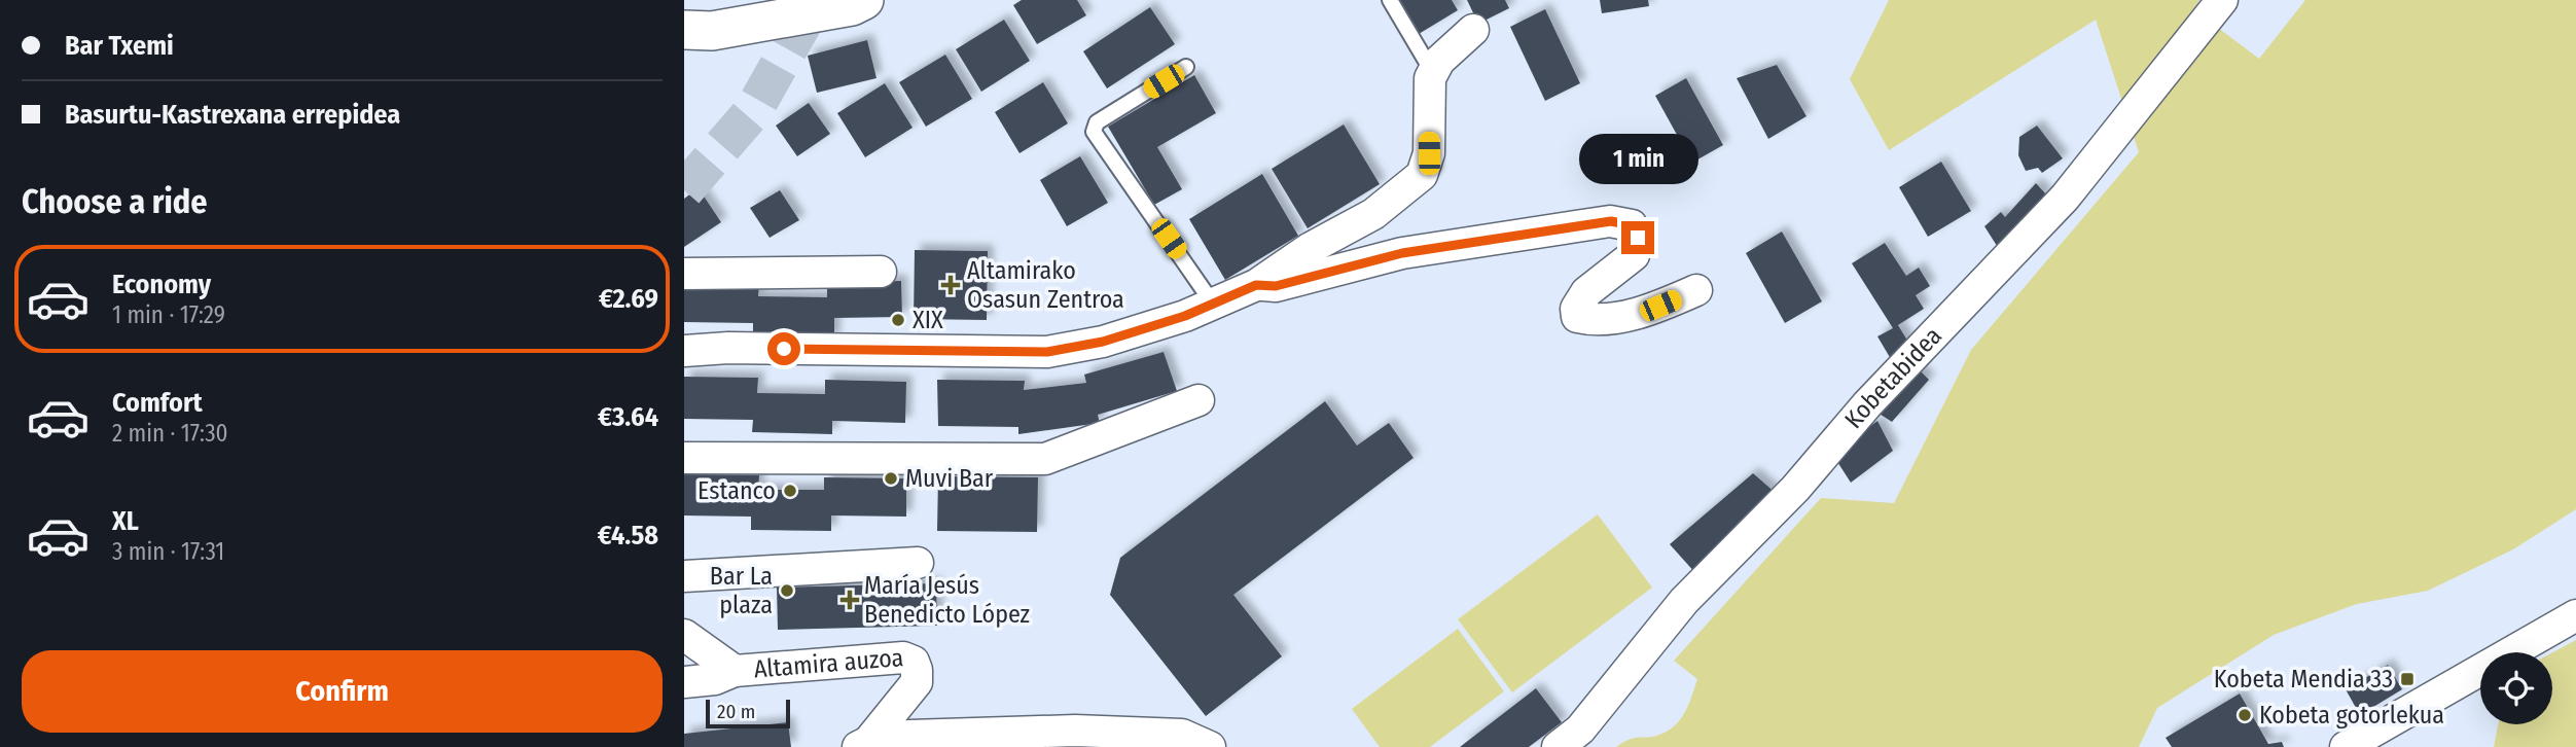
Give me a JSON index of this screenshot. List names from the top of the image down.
{
  "streets": {
    "street": ["Kobetabidea", "Altamira auzoa"]
  },
  "places": {
    "health": ["Altamirako Osasun Zentroa", "María Jesús Benedicto López"],
    "other": [
      "XIX",
      "Muvi Bar",
      "Estanco",
      "Bar La plaza",
      "Kobeta gotorlekua"
    ],
    "transit": ["Kobeta Mendia 33"]
  },
  "scale_bar": "20 m",
  "page": {
    "banner": ["Bar Txemi", "Basurtu-Kastrexana errepidea"],
    "bubble": "1 min",
    "heading": "Choose a ride",
    "list": [
      {
        "name": "Economy",
        "note": "1 min · 17:29",
        "value": "€2.69"
      },
      {
        "name": "Comfort",
        "note": "2 min · 17:30",
        "value": "€3.64"
      },
      {
        "name": "XL",
        "note": "3 min · 17:31",
        "value": "€4.58"
      }
    ],
    "buttons": "Confirm",
    "scale": "20 m"
  }
}
